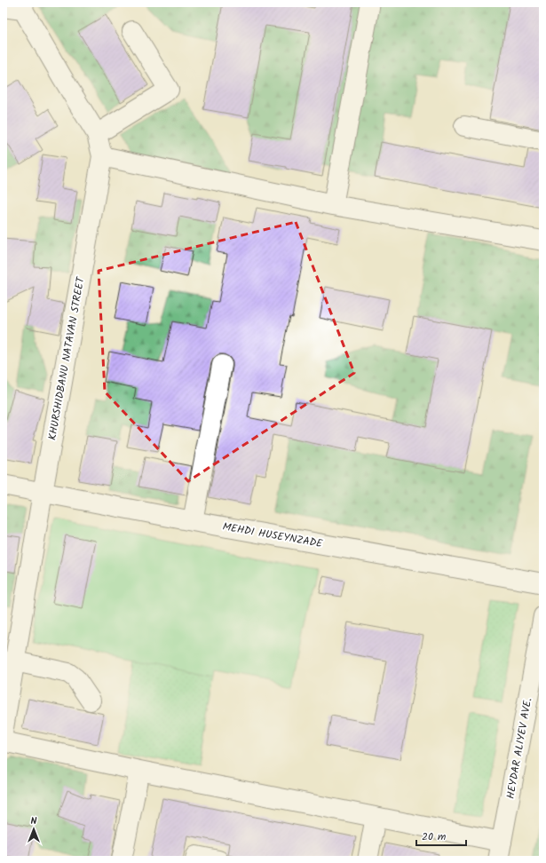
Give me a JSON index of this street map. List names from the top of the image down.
{
  "streets": {
    "street": ["KHURSHIDBANU NATAVAN STREET", "MEHDI HUSEYNZADE", "HEYDAR ALIYEV AVE."]
  },
  "crossings": [
    ["KHURSHIDBANU NATAVAN STREET", "MEHDI HUSEYNZADE"]
  ],
  "scale_bar": "20 m",
  "north": "top"
}
